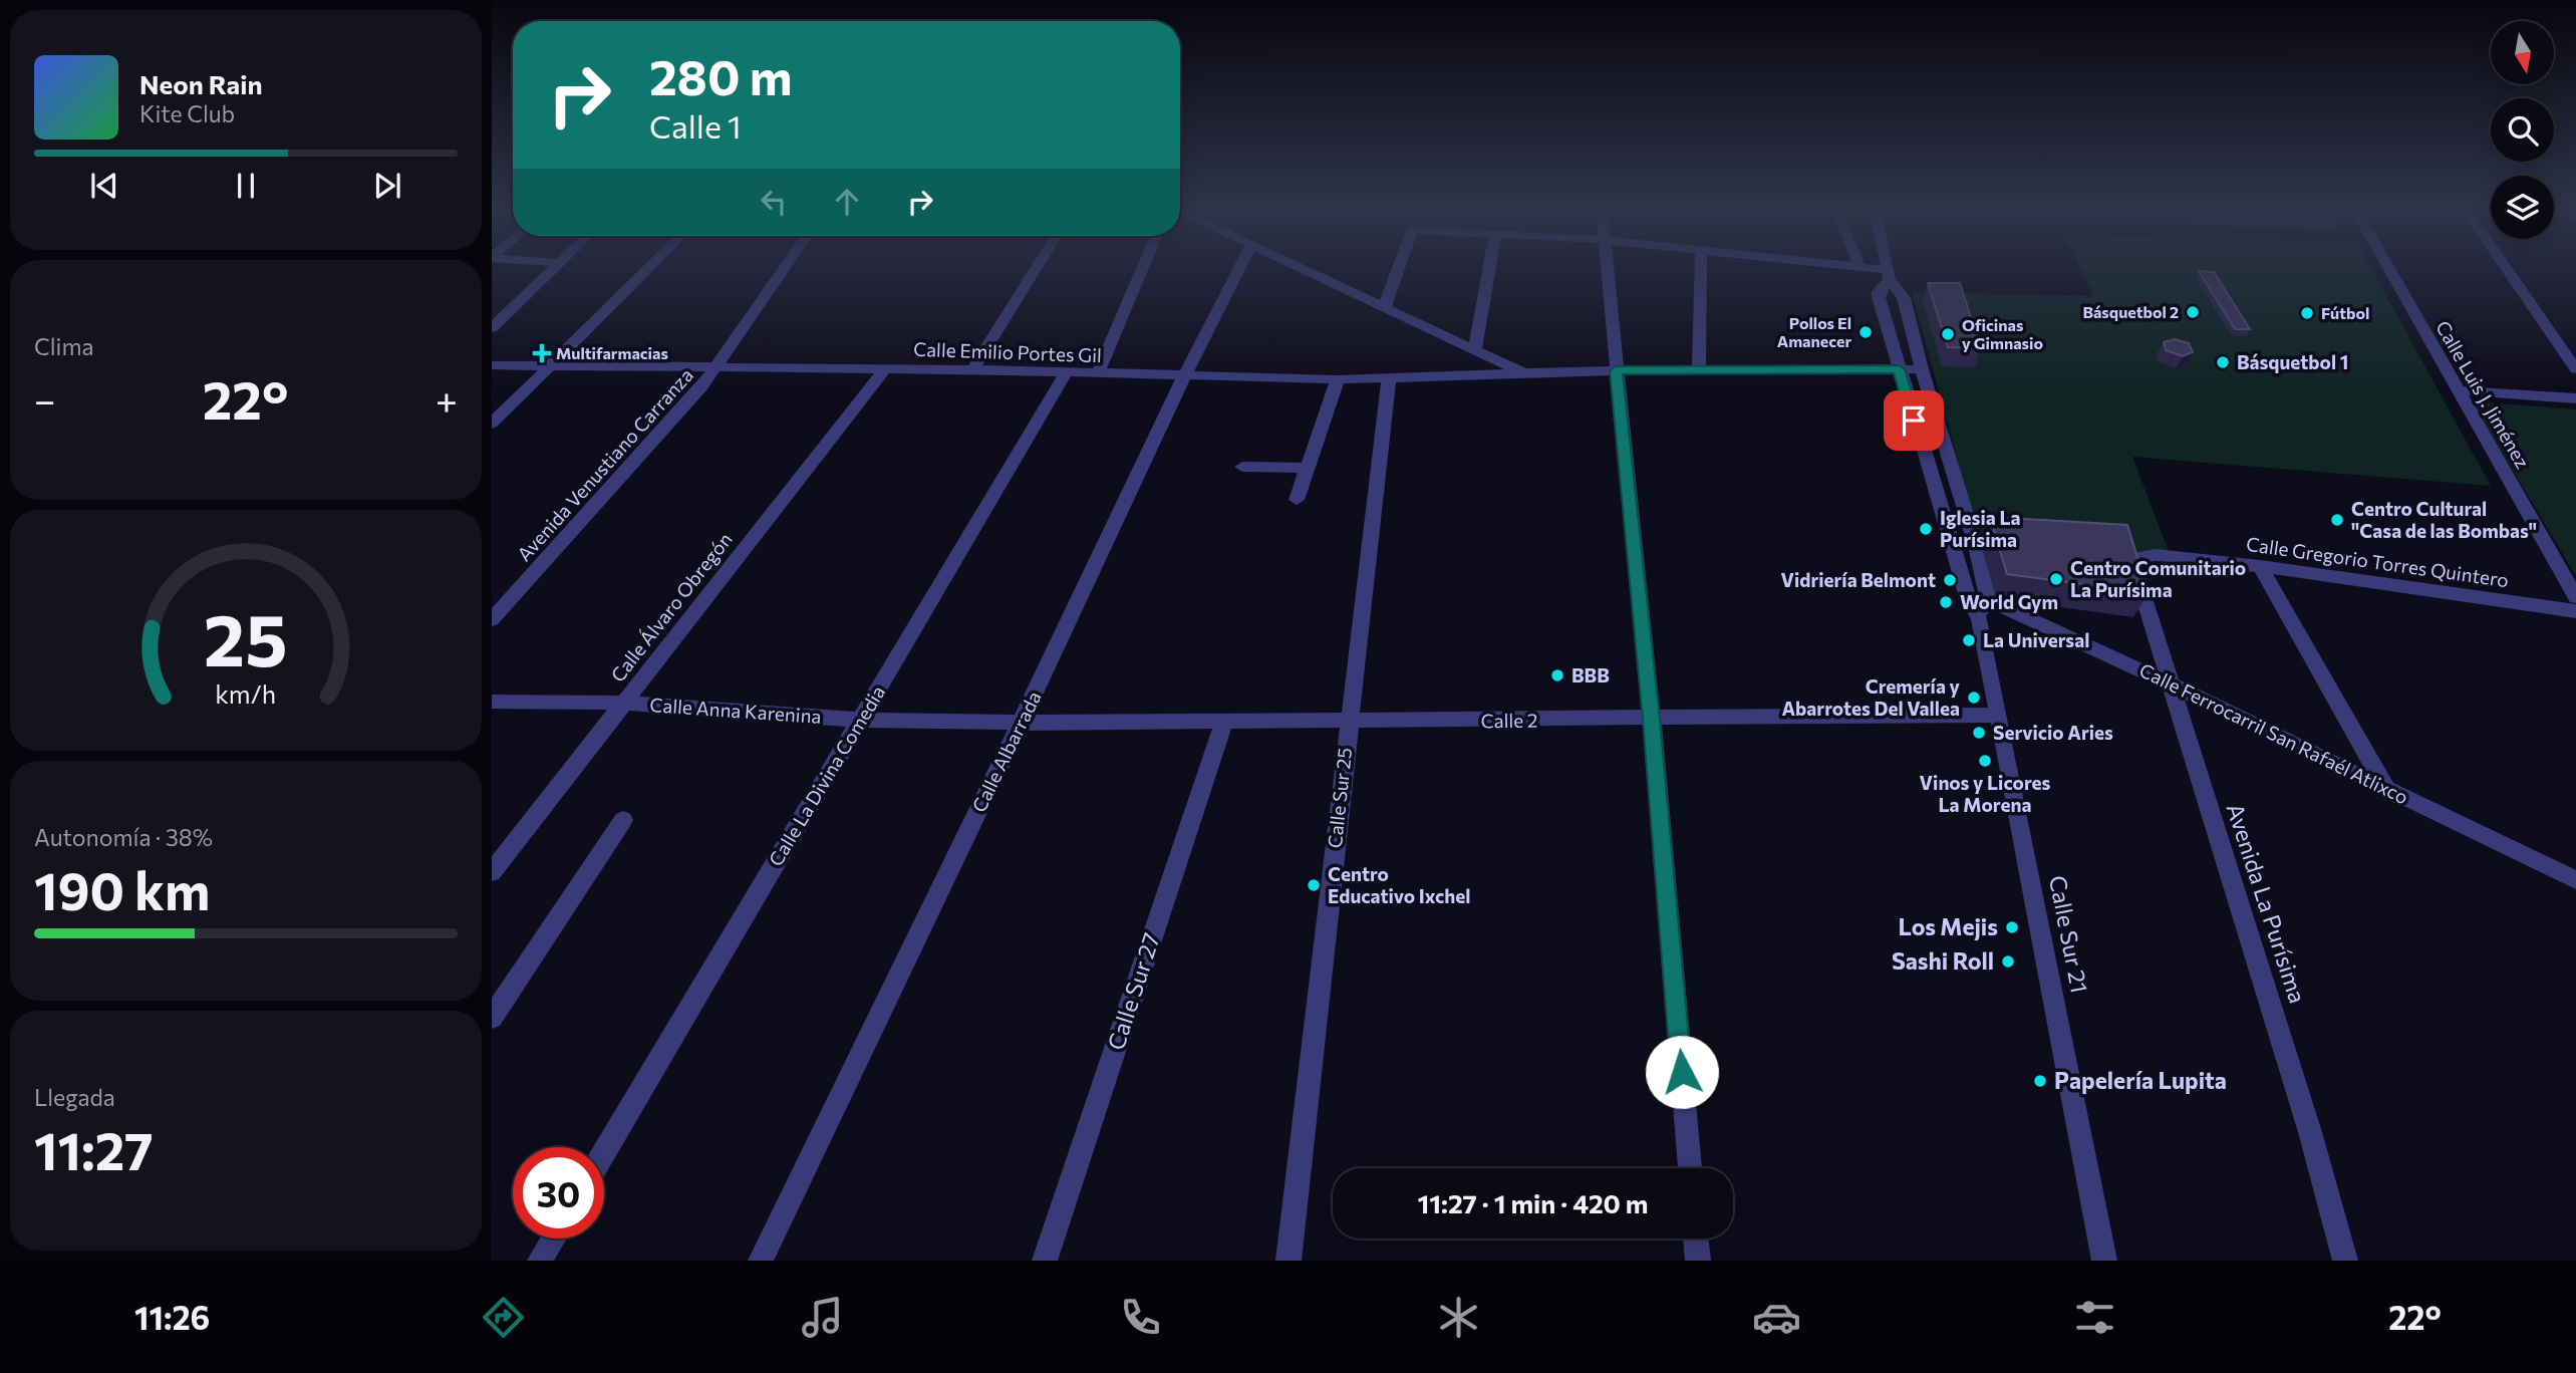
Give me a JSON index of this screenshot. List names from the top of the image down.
{
  "streets": {
    "street": [
      "Calle Emilio Portes Gil",
      "Calle Luis J. Jiménez",
      "Avenida Venustiano Carranza",
      "Calle Gregorio Torres Quintero",
      "Calle Álvaro Obregón",
      "Calle Anna Karenina",
      "Calle 2",
      "Calle Ferrocarril San Rafaél Atlixco",
      "Calle Albarrada",
      "Calle La Divina Comedia",
      "Calle Sur 25",
      "Avenida La Purísima",
      "Calle Sur 21",
      "Calle Sur 27"
    ]
  },
  "crossings": [
    ["Calle Emilio Portes Gil", "Avenida Venustiano Carranza"],
    ["Calle Emilio Portes Gil", "Calle Álvaro Obregón"],
    ["Calle Emilio Portes Gil", "Calle Ferrocarril San Rafaél Atlixco"],
    ["Calle Emilio Portes Gil", "Calle Albarrada"],
    ["Calle Emilio Portes Gil", "Calle La Divina Comedia"],
    ["Calle Emilio Portes Gil", "Calle Sur 25"],
    ["Calle Emilio Portes Gil", "Calle Sur 21"],
    ["Calle Gregorio Torres Quintero", "Avenida La Purísima"],
    ["Calle Álvaro Obregón", "Calle Anna Karenina"],
    ["Calle Anna Karenina", "Calle 2"],
    ["Calle Anna Karenina", "Calle Albarrada"],
    ["Calle Anna Karenina", "Calle La Divina Comedia"],
    ["Calle 2", "Calle Albarrada"],
    ["Calle 2", "Calle Sur 25"],
    ["Calle 2", "Calle Sur 21"],
    ["Calle 2", "Calle Sur 27"],
    ["Calle Ferrocarril San Rafaél Atlixco", "Avenida La Purísima"],
    ["Calle Ferrocarril San Rafaél Atlixco", "Calle Sur 21"]
  ],
  "places": {
    "other": [
      "Básquetbol 2",
      "Fútbol",
      "Pollos El Amanecer",
      "Oficinas y Gimnasio",
      "Básquetbol 1",
      "Centro Cultural \"Casa de las Bombas\"",
      "Iglesia La Purísima",
      "Centro Comunitario La Purísima",
      "Vidriería Belmont",
      "World Gym",
      "La Universal",
      "BBB",
      "Cremería y Abarrotes Del Vallea",
      "Servicio Aries",
      "Vinos y Licores La Morena",
      "Centro Educativo Ixchel",
      "Los Mejis",
      "Sashi Roll",
      "Papelería Lupita"
    ],
    "health": ["Multifarmacias"]
  },
  "north": "bottom",
  "page": {
    "turn": ["280 m", "Calle 1"],
    "song": ["Neon Rain", "Kite Club"],
    "tile": [
      "Clima",
      ["Autonomía · 38%", "190 km"],
      ["Llegada", "11:27"]
    ],
    "heat": ["−", "22°", "+"],
    "limit": "30",
    "trip": "11:27 · 1 min · 420 m",
    "tabs": ["11:26", "22°"],
    "gauge": ["25", "km/h"]
  }
}
